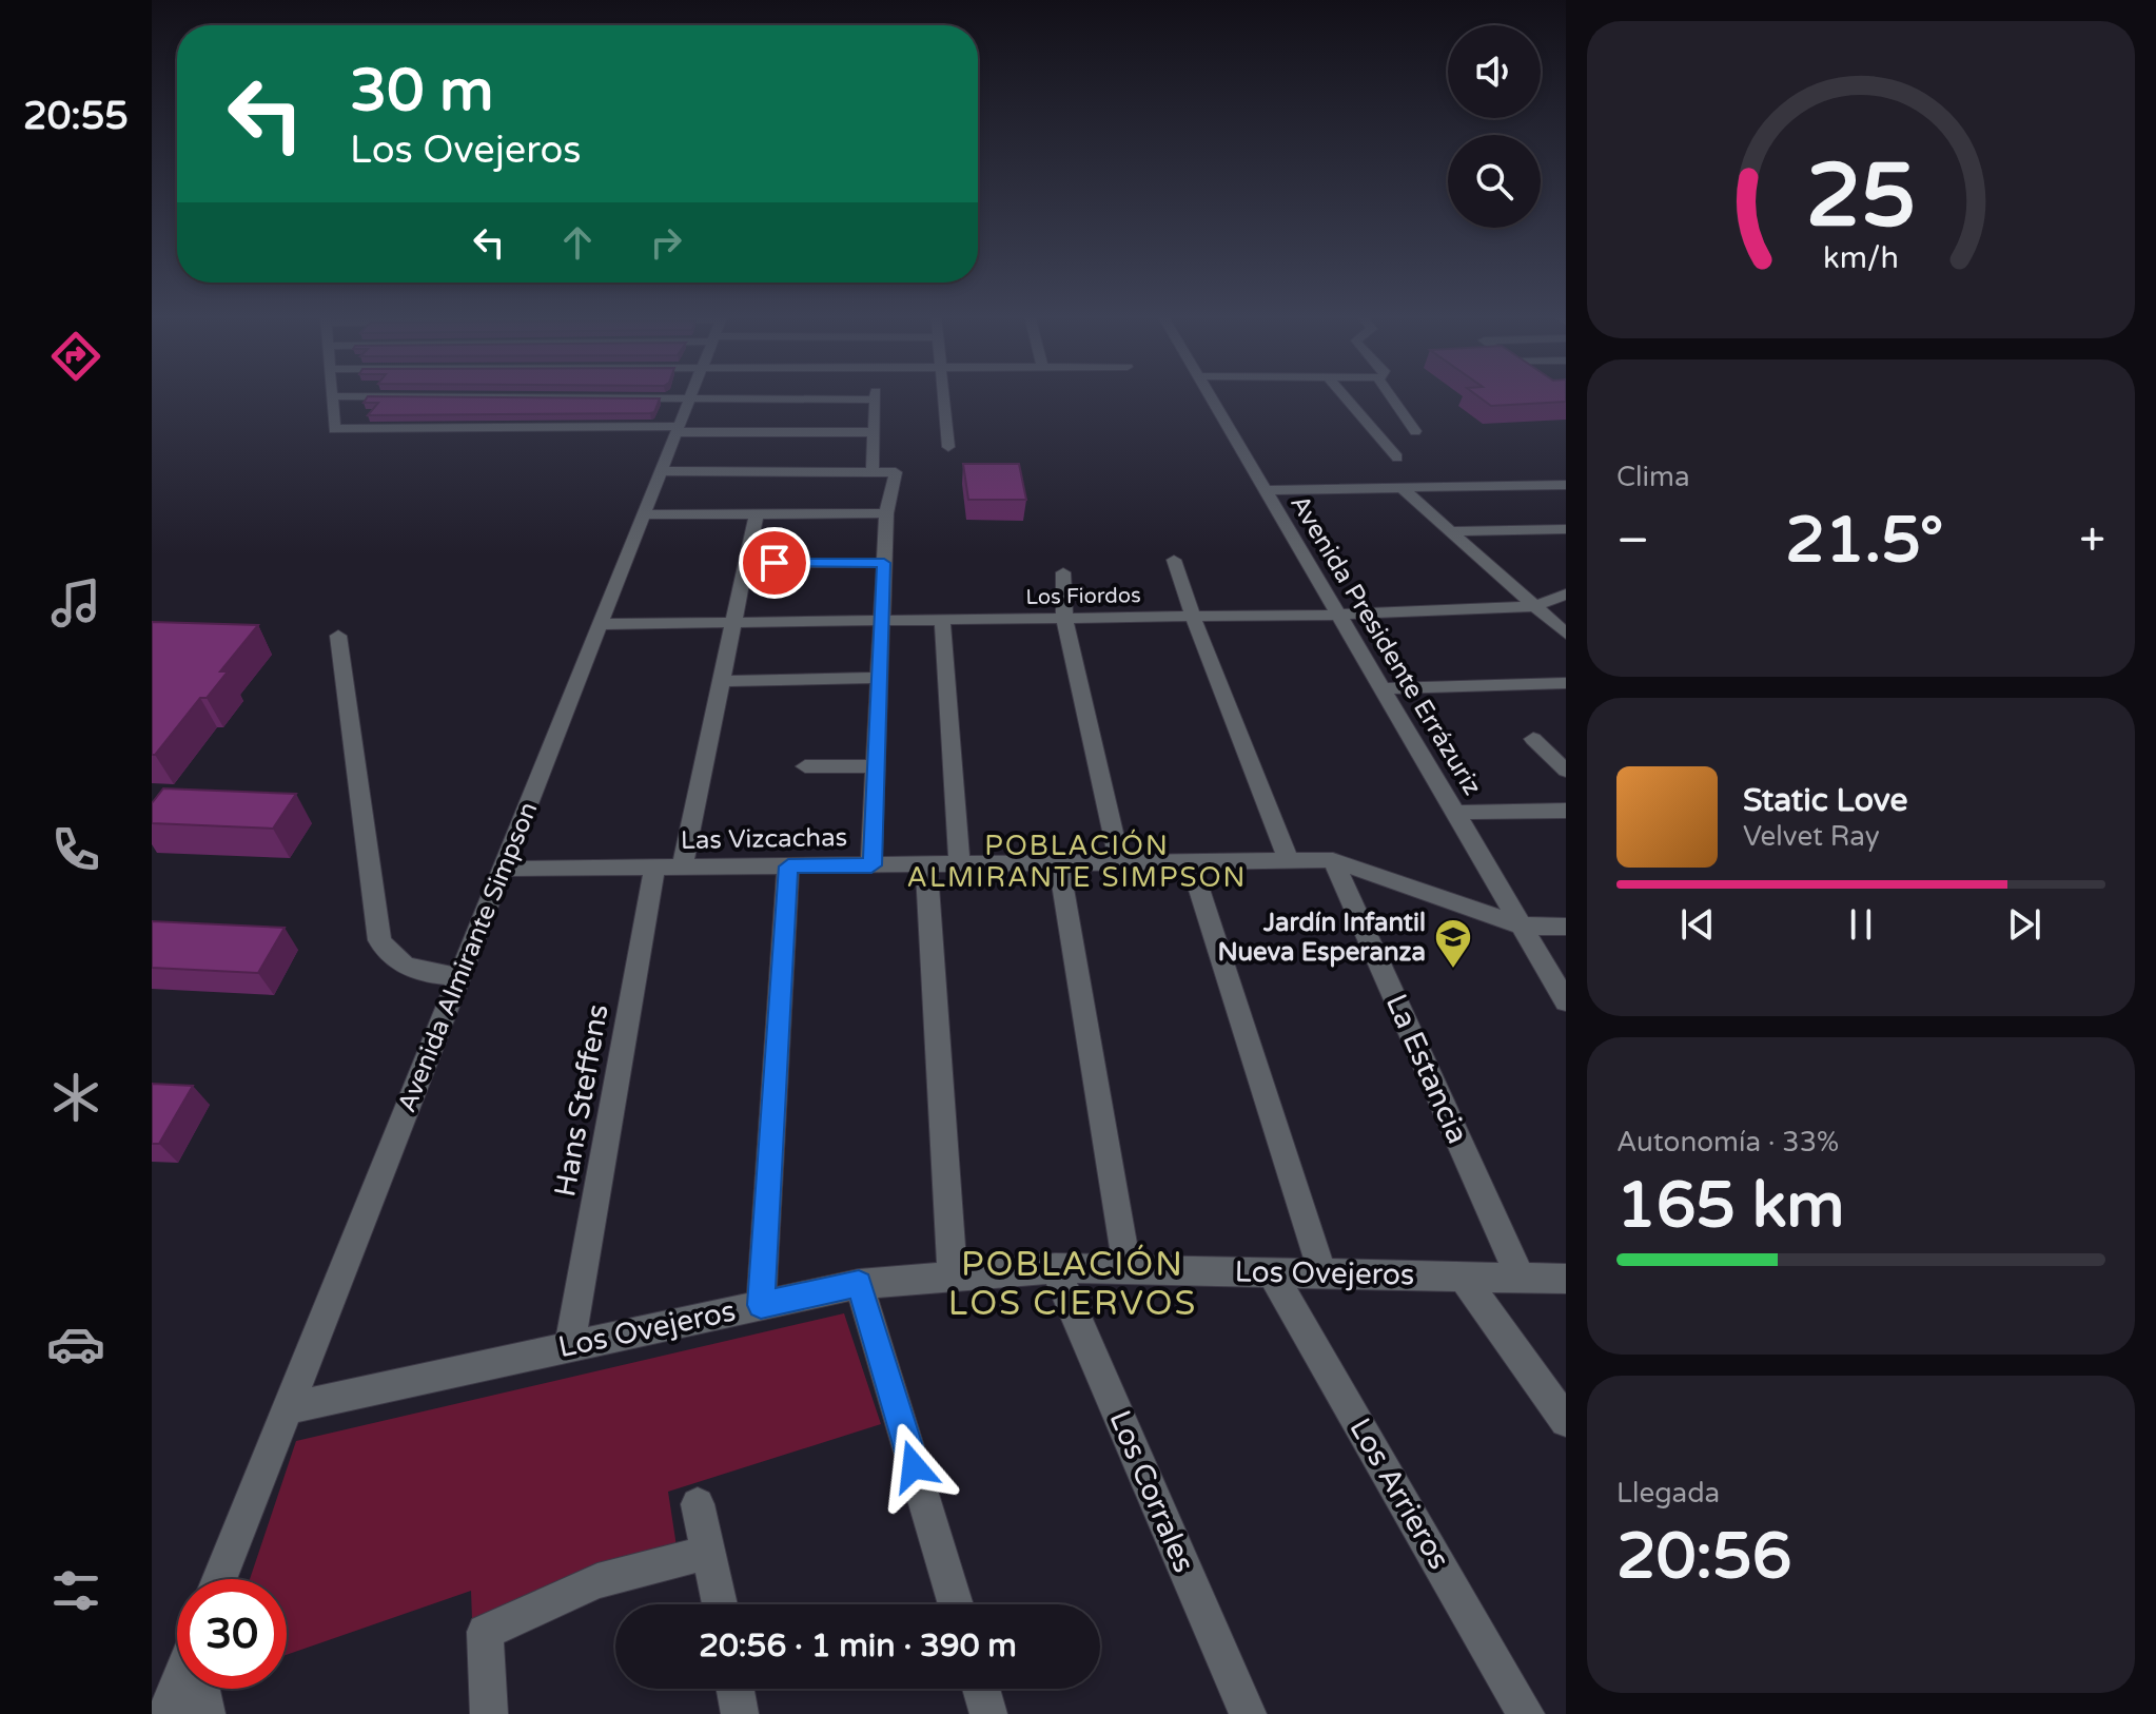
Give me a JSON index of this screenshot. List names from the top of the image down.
{
  "streets": {
    "street": [
      "Los Fiordos",
      "Avenida Presidente Errázuriz",
      "Las Vizcachas",
      "Avenida Almirante Simpson",
      "La Estancia",
      "Hans Steffens",
      "Los Ovejeros",
      "Los Corrales",
      "Los Arrieros"
    ]
  },
  "crossings": [
    ["Los Fiordos", "Avenida Presidente Errázuriz"],
    ["Los Fiordos", "Avenida Almirante Simpson"],
    ["Avenida Presidente Errázuriz", "Las Vizcachas"],
    ["Las Vizcachas", "Avenida Almirante Simpson"],
    ["Las Vizcachas", "La Estancia"],
    ["Las Vizcachas", "Hans Steffens"],
    ["Avenida Almirante Simpson", "Los Ovejeros"],
    ["La Estancia", "Los Ovejeros"],
    ["Hans Steffens", "Los Ovejeros"],
    ["Los Ovejeros", "Los Corrales"],
    ["Los Ovejeros", "Los Arrieros"]
  ],
  "districts": ["POBLACIÓN ALMIRANTE SIMPSON", "POBLACIÓN LOS CIERVOS"],
  "places": {
    "school or university": ["Jardín Infantil Nueva Esperanza"]
  },
  "page": {
    "tabs": "20:55",
    "turn": ["30 m", "Los Ovejeros"],
    "tile": [
      "Clima",
      ["Autonomía · 33%", "165 km"],
      ["Llegada", "20:56"]
    ],
    "heat": ["−", "21.5°", "+"],
    "song": ["Static Love", "Velvet Ray"],
    "limit": "30",
    "trip": "20:56 · 1 min · 390 m",
    "gauge": ["25", "km/h"]
  }
}
